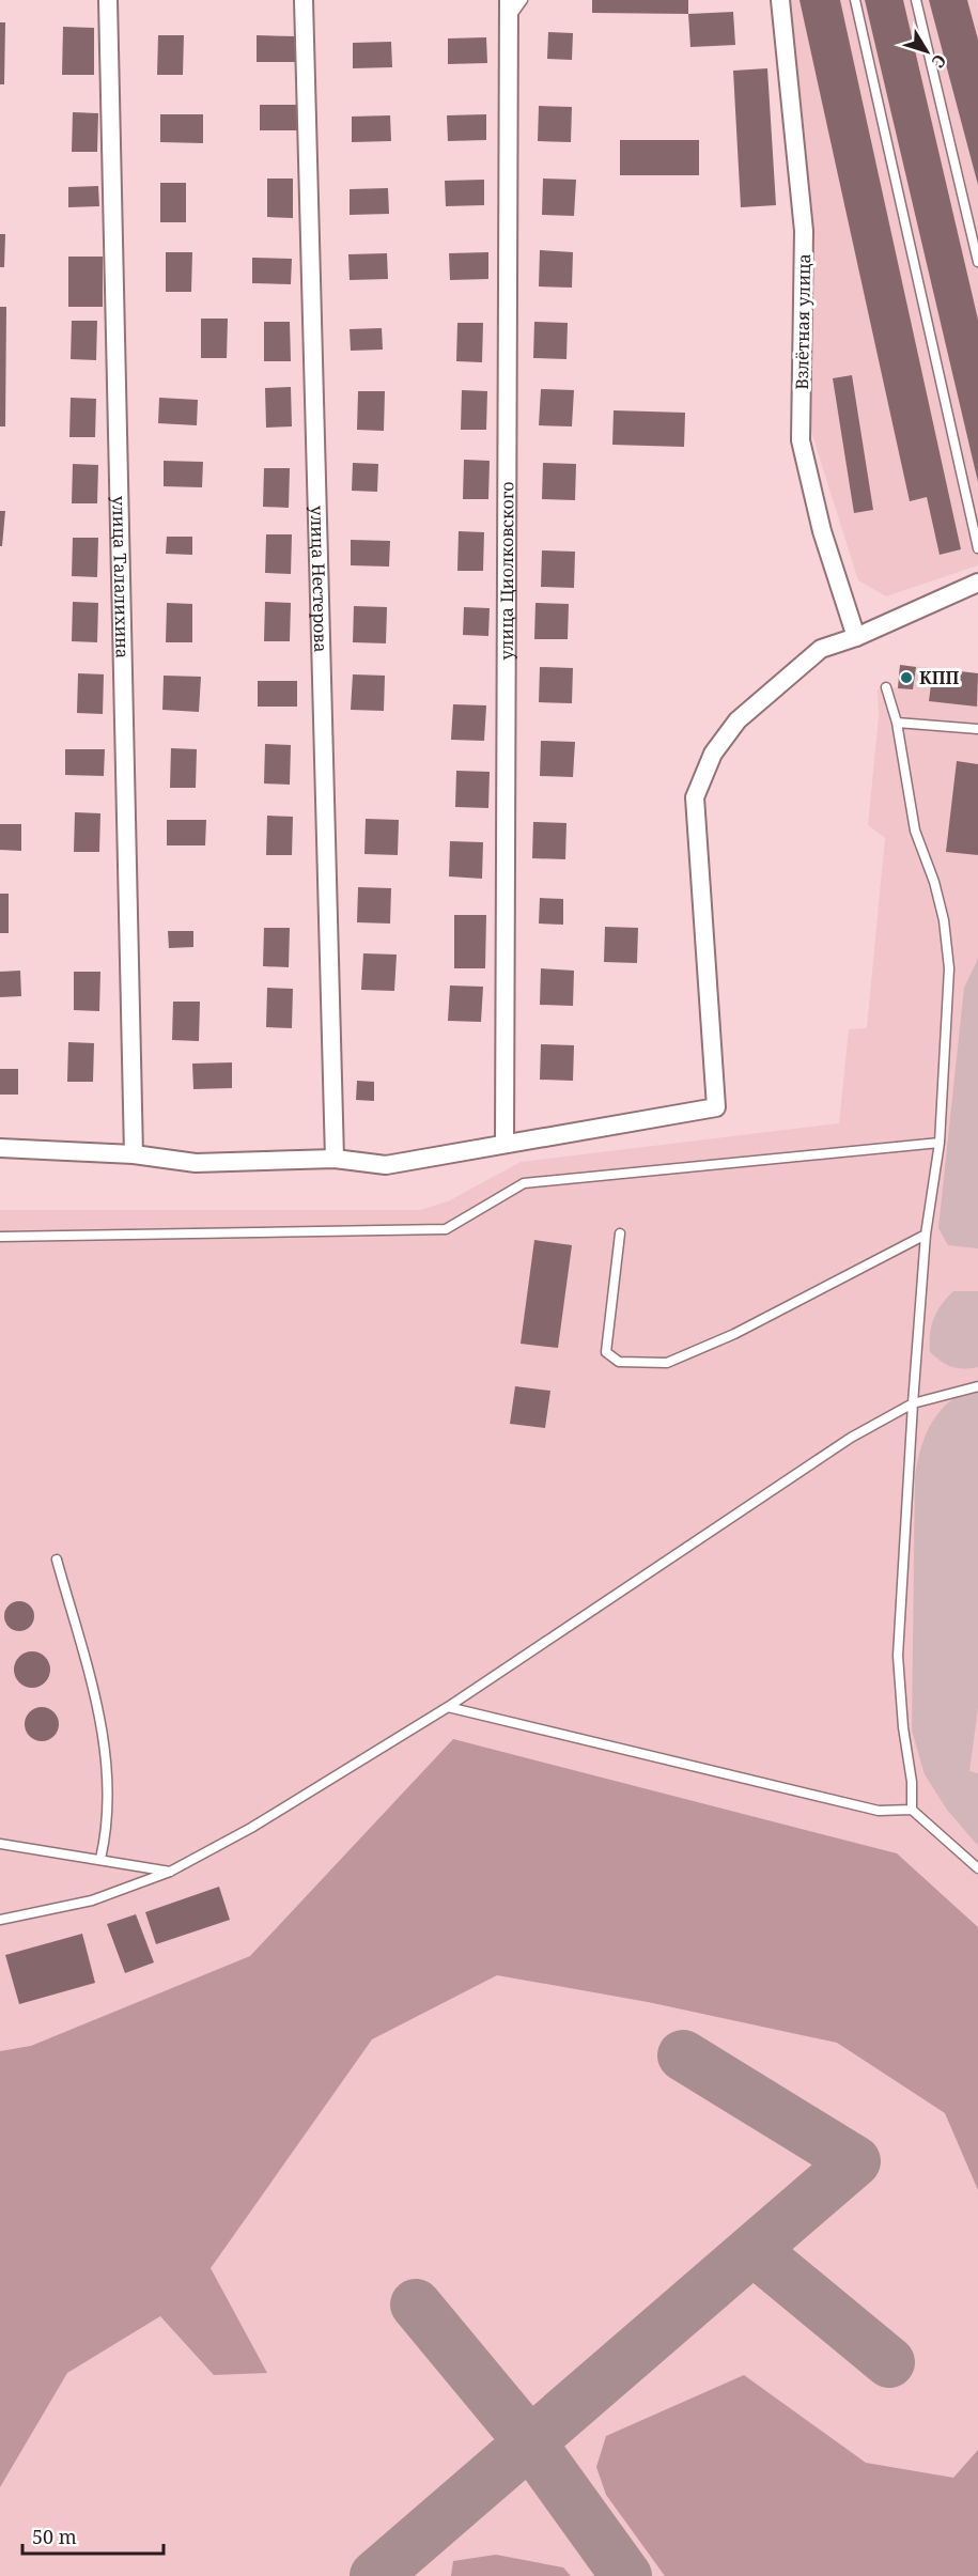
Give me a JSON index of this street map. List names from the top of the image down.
{
  "streets": {
    "street": [
      "Взлётная улица",
      "улица Циолковского",
      "улица Талалихина",
      "улица Нестерова"
    ]
  },
  "places": ["КПП"],
  "scale_bar": "50 m",
  "north": "bottom right"
}
